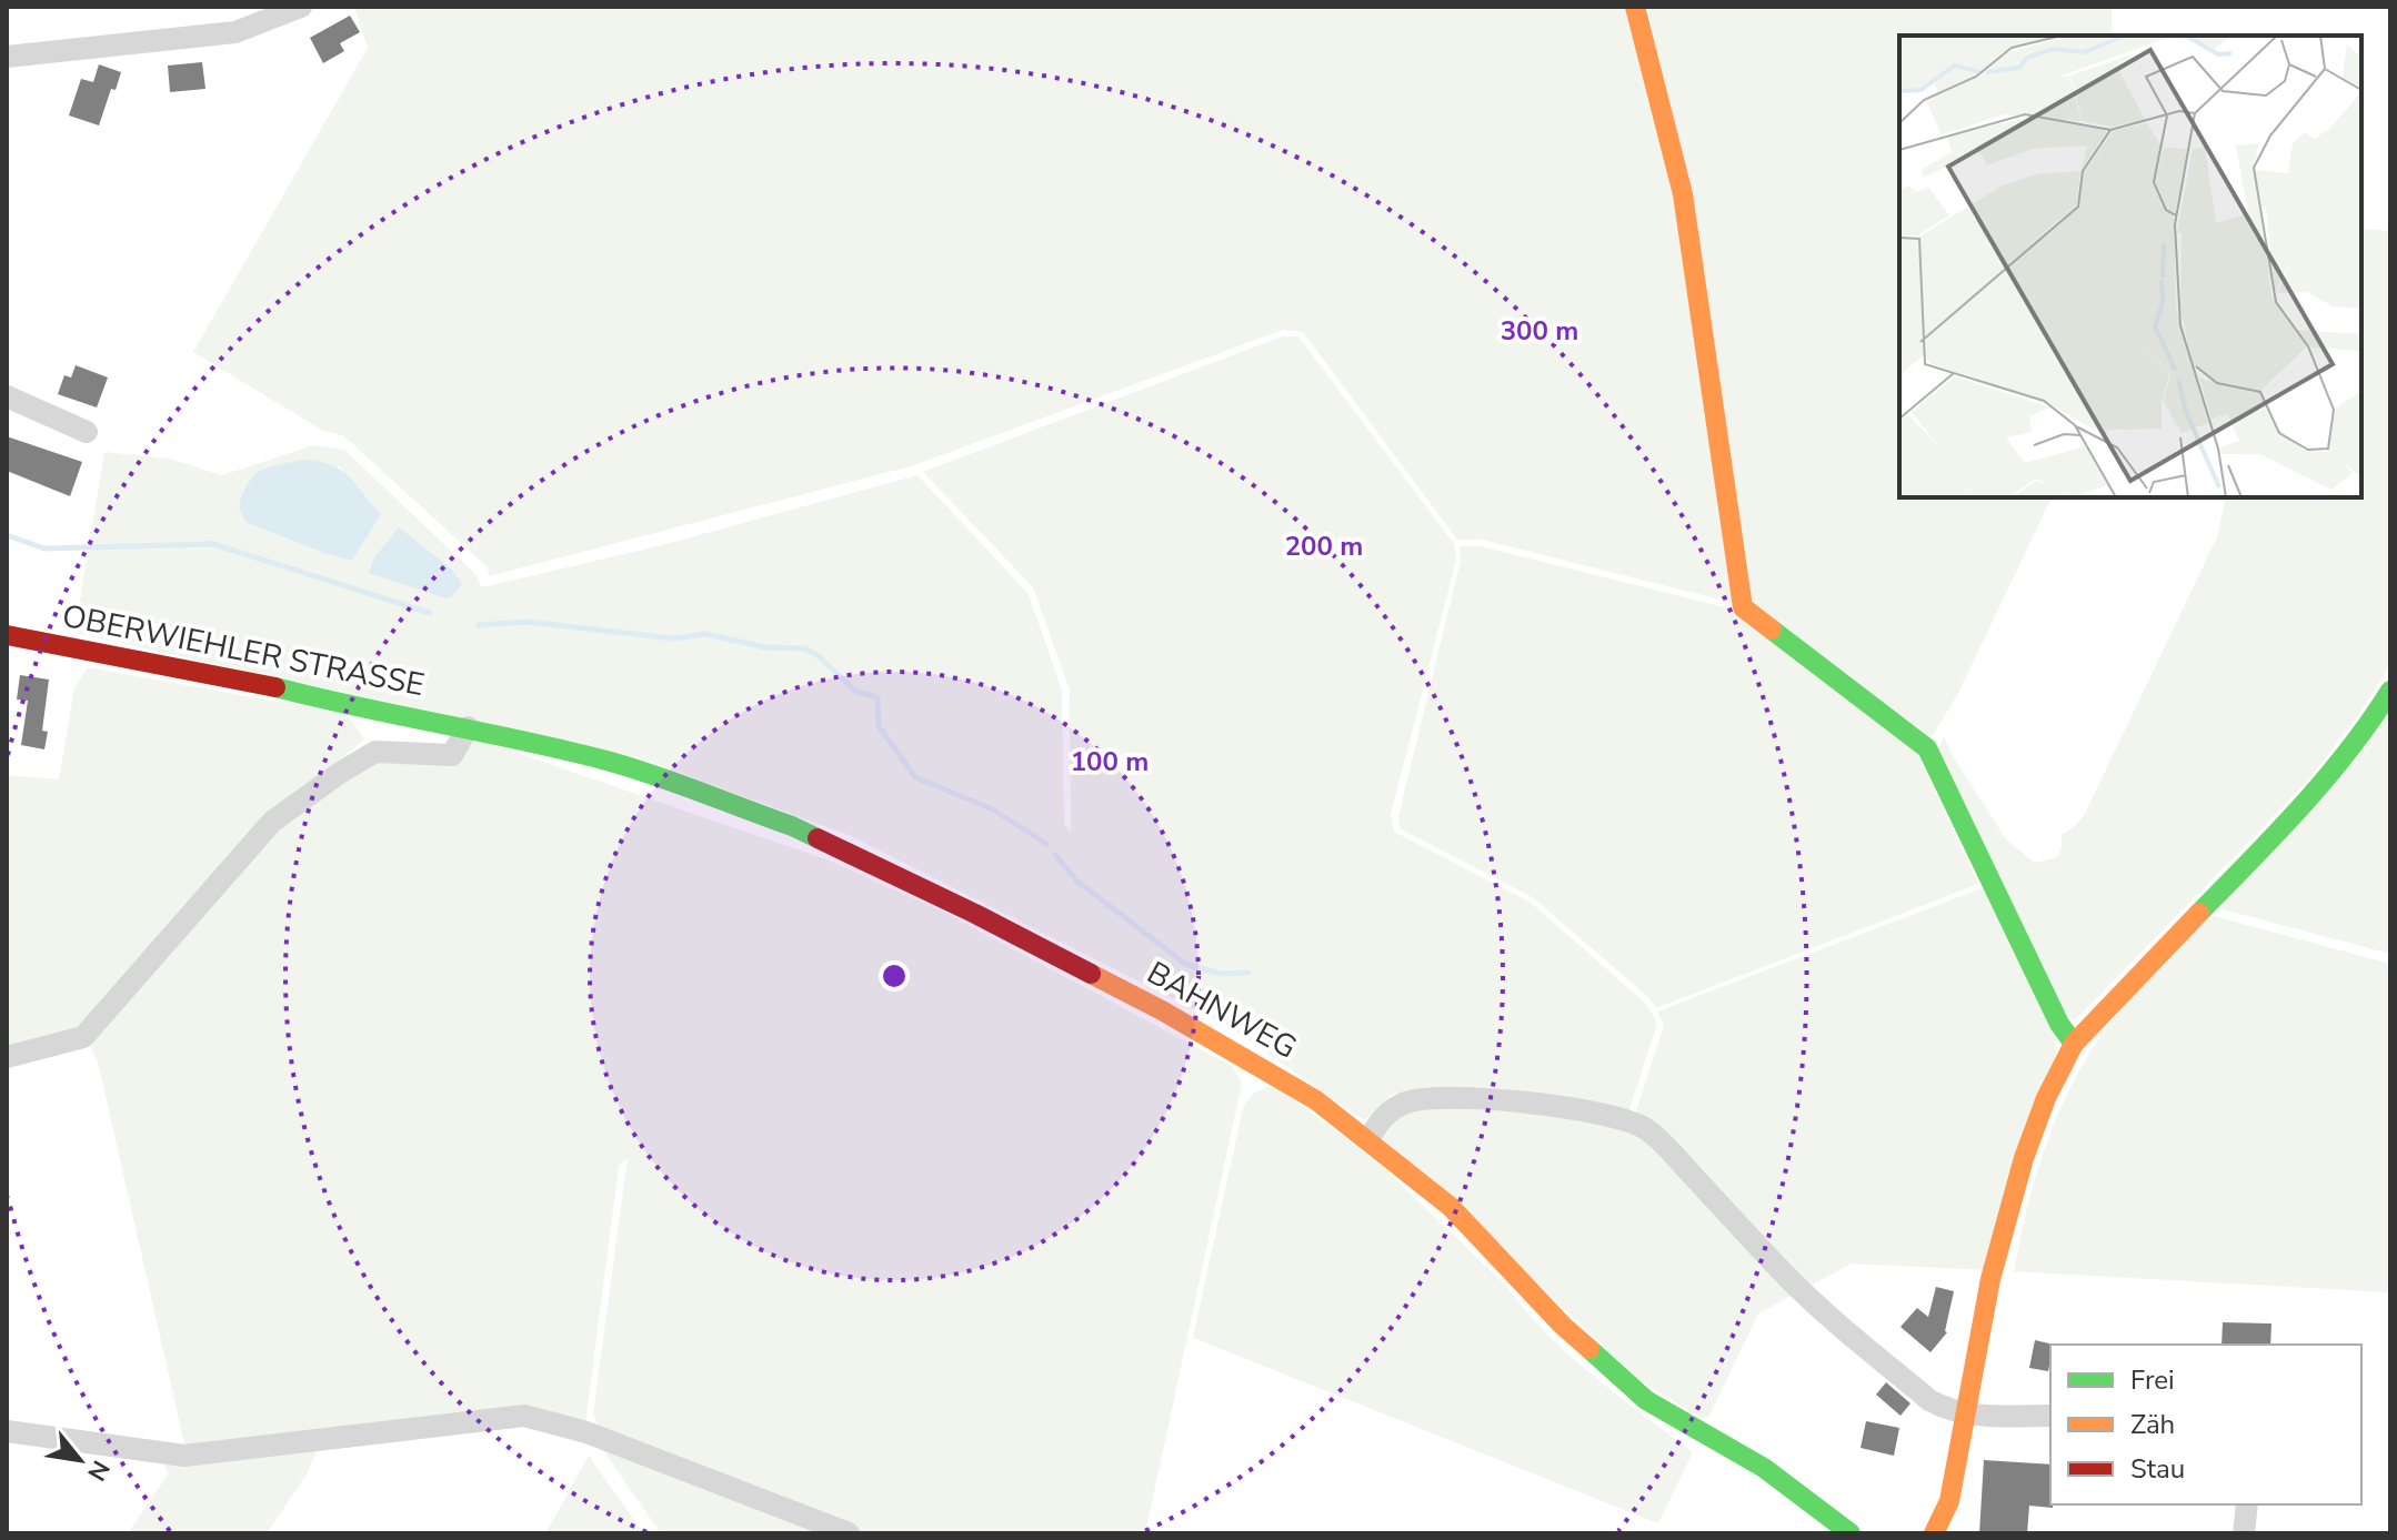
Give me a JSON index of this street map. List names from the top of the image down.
{
  "streets": {
    "street": ["OBERWIEHLER STRASSE", "BAHNWEG"]
  },
  "crossings": [
    ["OBERWIEHLER STRASSE", "BAHNWEG"]
  ],
  "legend": ["Frei", "Zäh", "Stau"],
  "north": "bottom right",
  "rings": ["300 m", "200 m", "100 m"]
}
